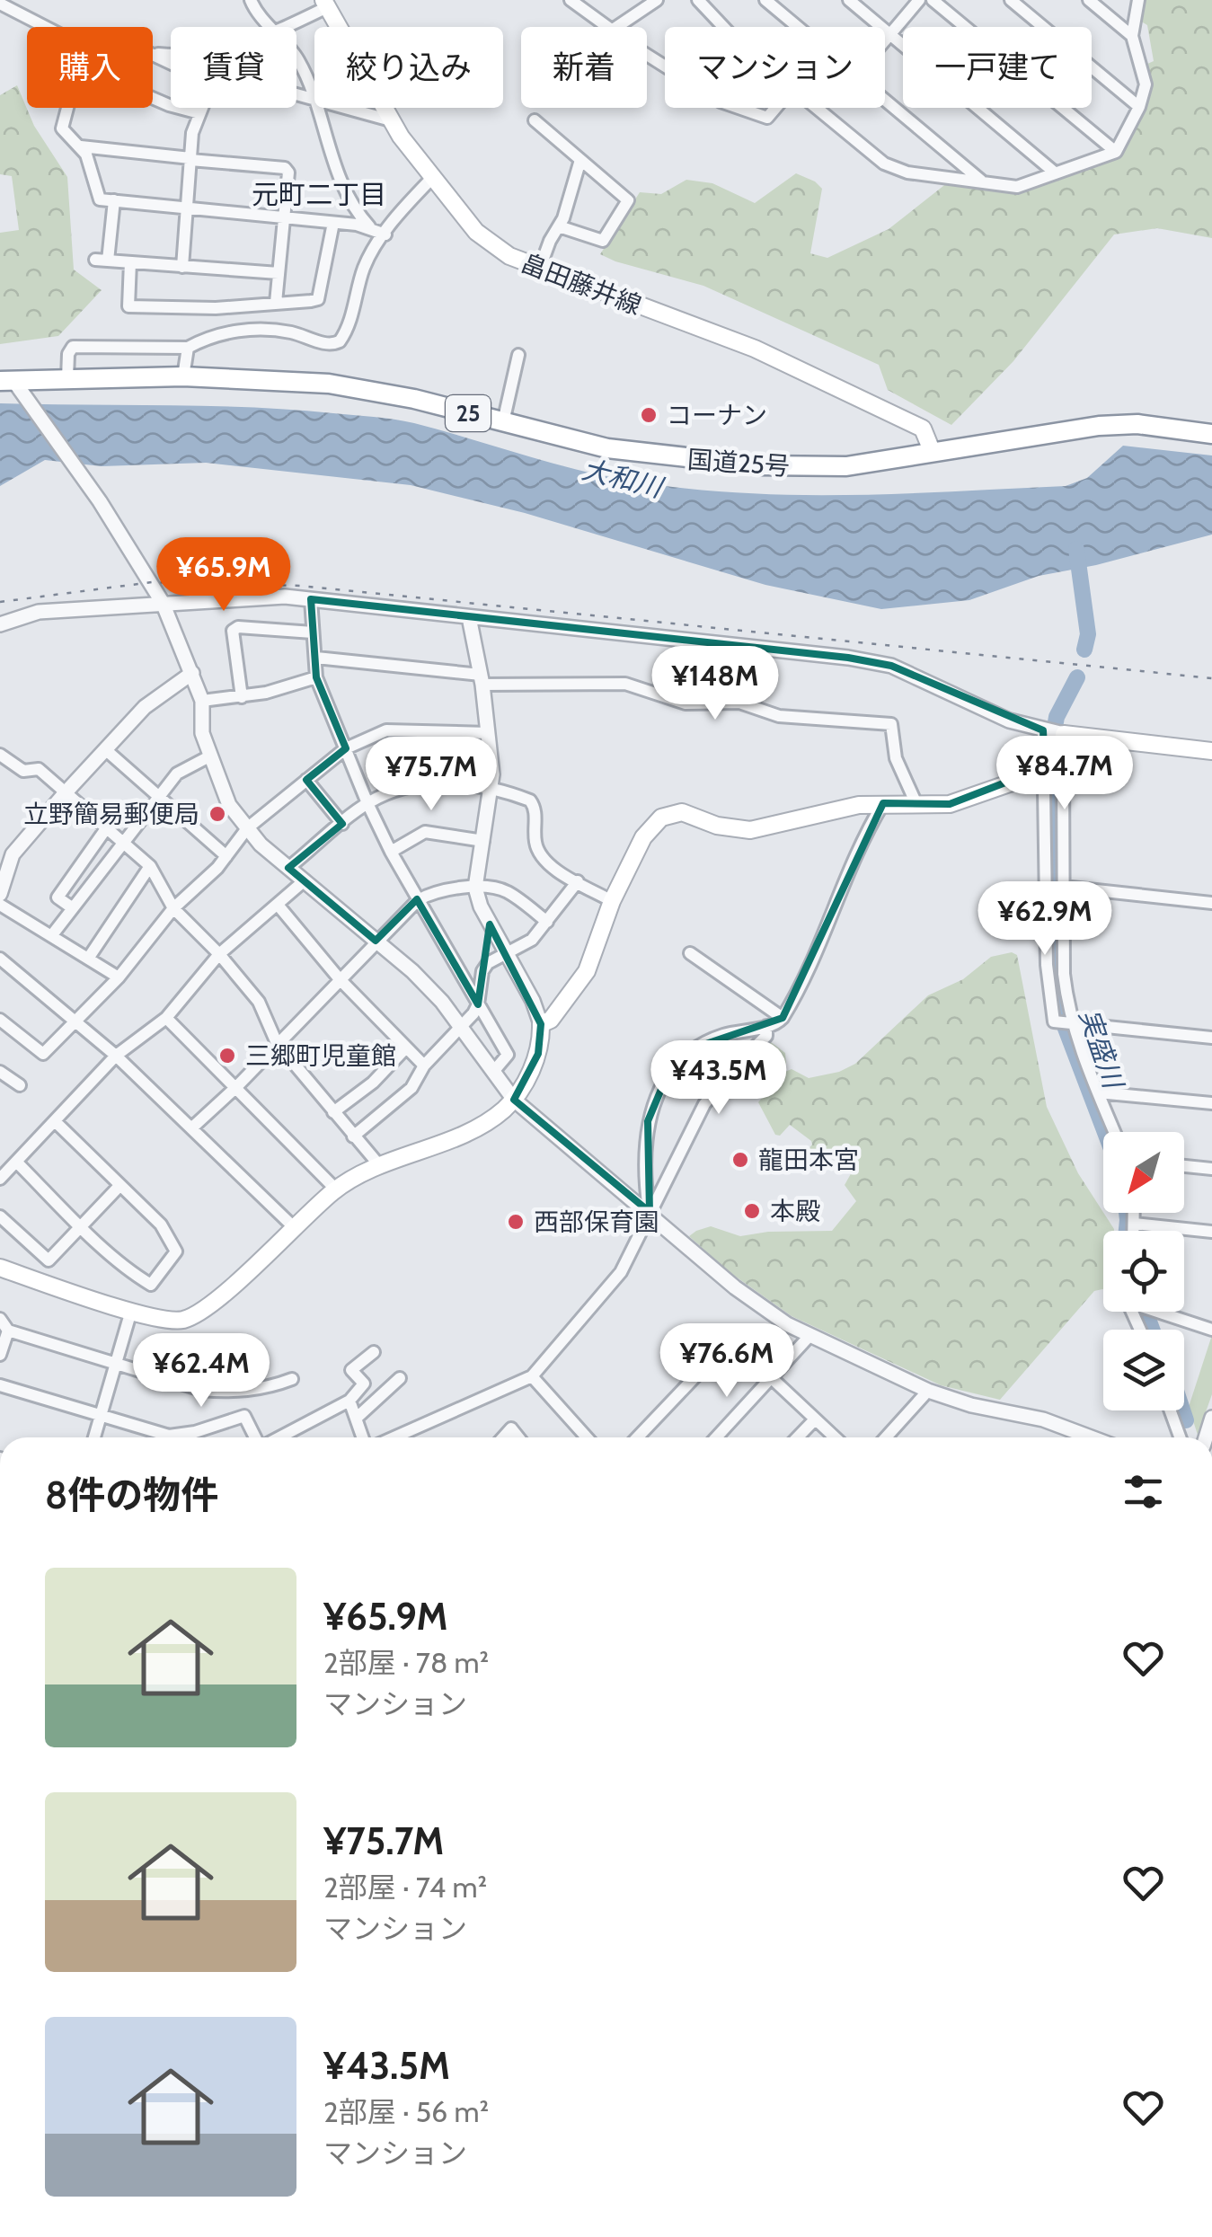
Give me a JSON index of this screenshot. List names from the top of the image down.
{
  "streets": {
    "highway": ["25", "国道25号"],
    "main road": ["畠田藤井線"]
  },
  "crossings": [
    ["畠田藤井線", "国道25号"]
  ],
  "districts": ["元町二丁目"],
  "water": ["大和川", "実盛川"],
  "places": [
    "コーナン",
    "立野簡易郵便局",
    "三郷町児童館",
    "龍田本宮",
    "本殿",
    "西部保育園"
  ],
  "north": "bottom left",
  "page": {
    "chip": [
      "購入",
      "賃貸",
      "絞り込み",
      "新着",
      "マンション",
      "一戸建て"
    ],
    "price": [
      "¥65.9M",
      "¥148M",
      "¥84.7M",
      "¥75.7M",
      "¥62.9M",
      "¥43.5M",
      "¥76.6M",
      "¥62.4M"
    ],
    "heading": "8件の物件",
    "list": [
      {
        "name": "¥65.9M",
        "note": "2部屋 · 78 m² · マンション"
      },
      {
        "name": "¥75.7M",
        "note": "2部屋 · 74 m² · マンション"
      },
      {
        "name": "¥43.5M",
        "note": "2部屋 · 56 m² · マンション"
      }
    ]
  }
}
